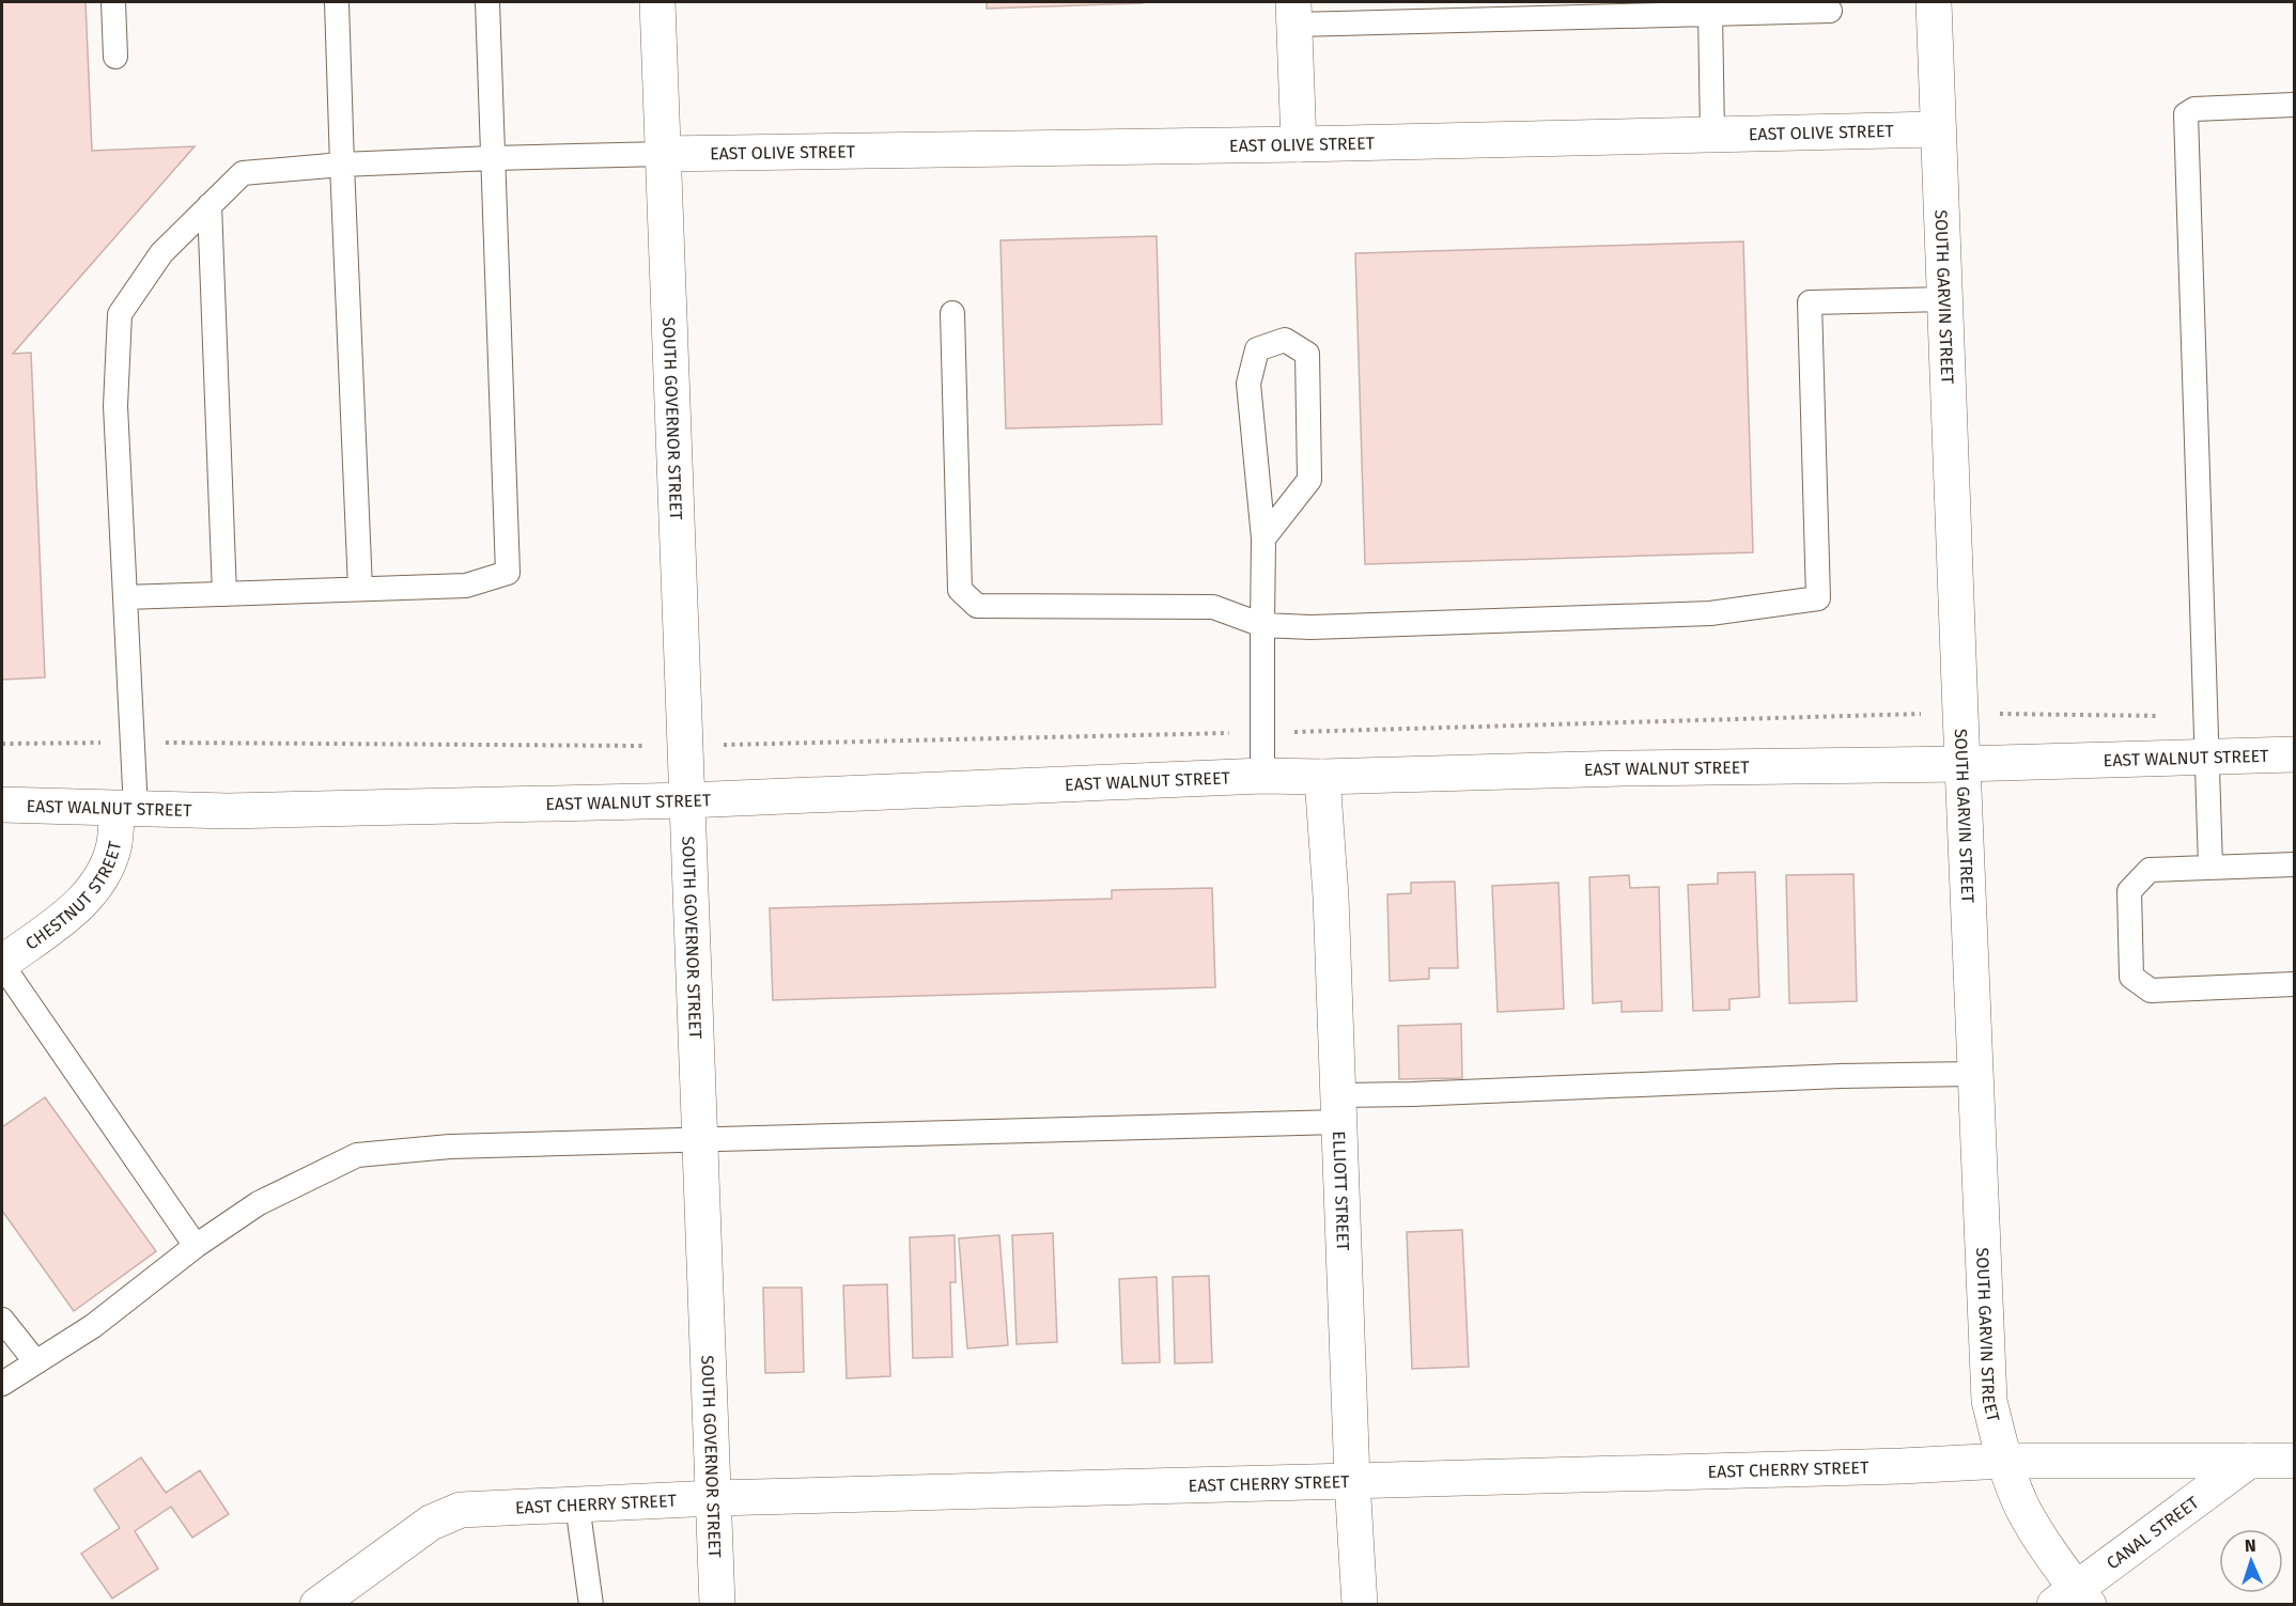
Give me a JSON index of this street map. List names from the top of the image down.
{
  "streets": {
    "street": [
      "EAST OLIVE STREET",
      "SOUTH GARVIN STREET",
      "SOUTH GOVERNOR STREET",
      "EAST WALNUT STREET",
      "CHESTNUT STREET",
      "ELLIOTT STREET",
      "EAST CHERRY STREET",
      "CANAL STREET"
    ]
  },
  "crossings": [
    ["EAST OLIVE STREET", "SOUTH GARVIN STREET"],
    ["EAST OLIVE STREET", "SOUTH GOVERNOR STREET"],
    ["SOUTH GARVIN STREET", "EAST WALNUT STREET"],
    ["SOUTH GARVIN STREET", "EAST CHERRY STREET"],
    ["SOUTH GARVIN STREET", "CANAL STREET"],
    ["SOUTH GOVERNOR STREET", "EAST WALNUT STREET"],
    ["SOUTH GOVERNOR STREET", "EAST CHERRY STREET"],
    ["EAST WALNUT STREET", "CHESTNUT STREET"],
    ["EAST WALNUT STREET", "ELLIOTT STREET"],
    ["ELLIOTT STREET", "EAST CHERRY STREET"],
    ["EAST CHERRY STREET", "CANAL STREET"]
  ],
  "north": "top"
}
